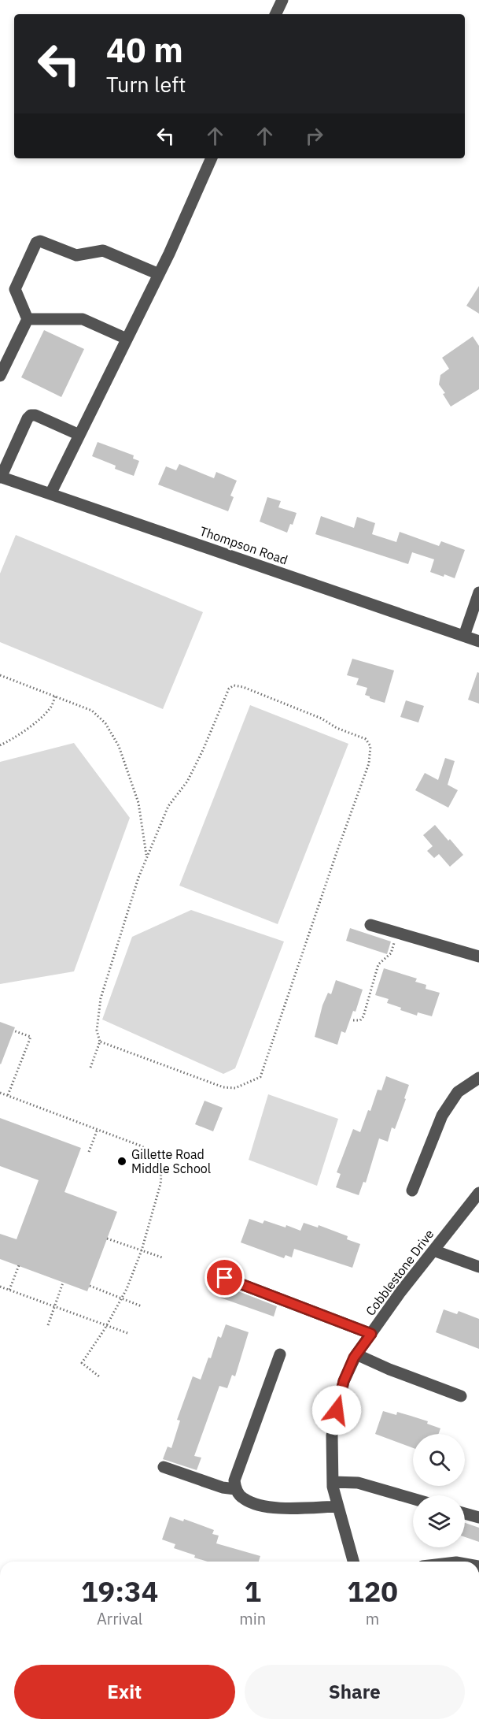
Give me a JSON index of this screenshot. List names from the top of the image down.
{
  "streets": {
    "street": ["Thompson Road", "Cobblestone Drive"]
  },
  "places": ["Gillette Road Middle School"],
  "page": {
    "turn": ["40 m", "Turn left"],
    "eta": [
      "19:34",
      "Arrival",
      "1",
      "min",
      "120",
      "m"
    ],
    "buttons": ["Exit", "Share"]
  }
}
